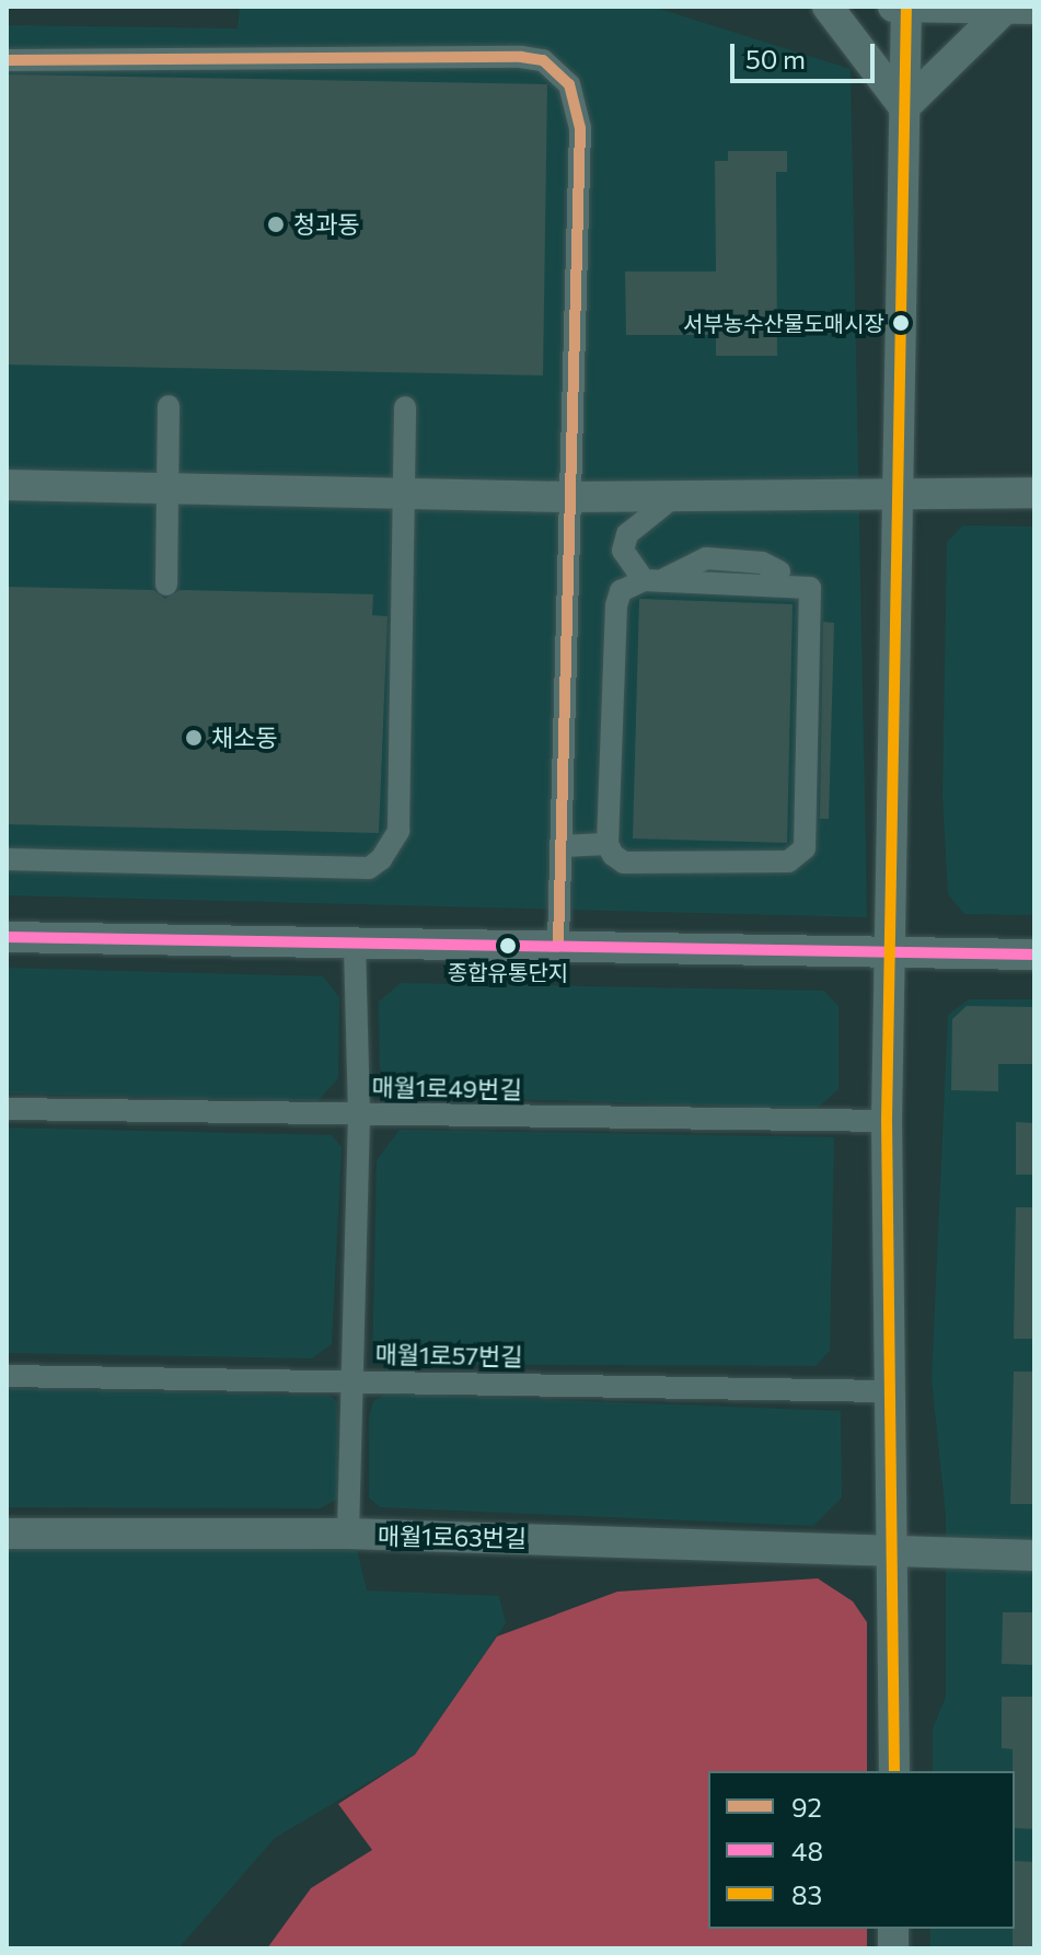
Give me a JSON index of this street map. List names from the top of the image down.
{
  "streets": {
    "street": ["매월1로49번길", "매월1로57번길", "매월1로63번길"]
  },
  "places": [
    "청과동",
    "서부농수산물도매시장",
    "채소동",
    "종합유통단지"
  ],
  "lines": ["transit line 83", "transit line 92", "transit line 48"],
  "legend": ["92", "48", "83"],
  "scale_bar": "50 m"
}
